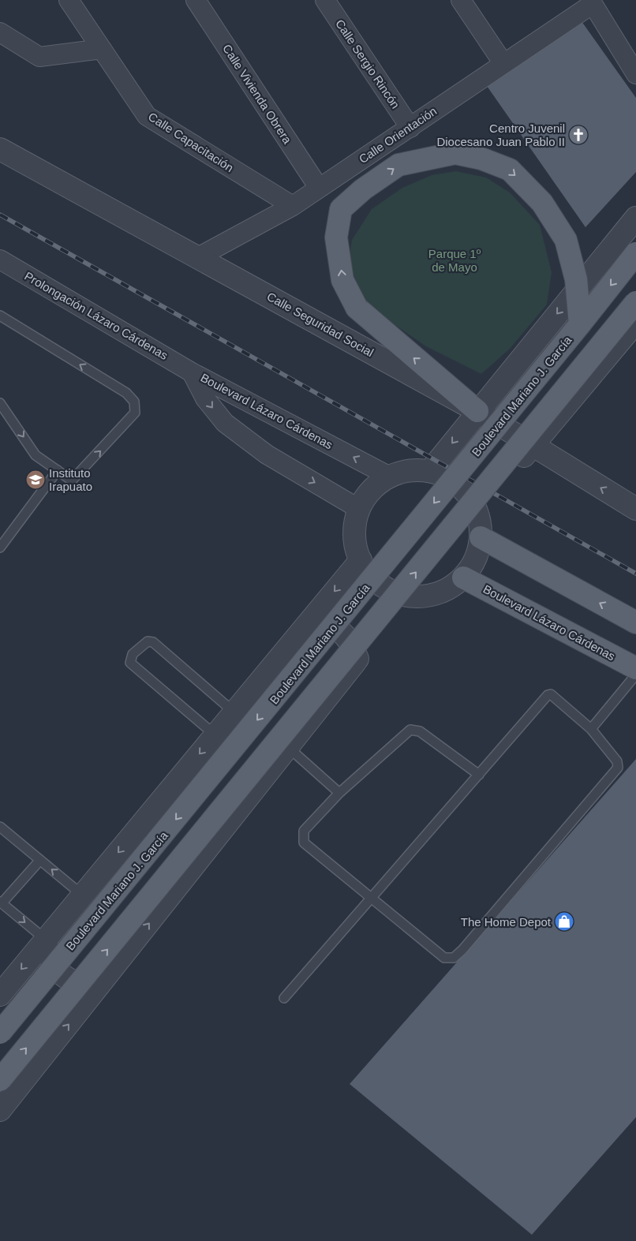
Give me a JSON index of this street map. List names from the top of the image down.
{
  "streets": {
    "main road": ["Boulevard Mariano J. García", "Boulevard Lázaro Cárdenas"],
    "street": [
      "Calle Sergio Rincón",
      "Calle Vivienda Obrera",
      "Calle Orientación",
      "Calle Capacitación",
      "Prolongación Lázaro Cárdenas",
      "Calle Seguridad Social"
    ]
  },
  "crossings": [
    ["Calle Sergio Rincón", "Calle Orientación"],
    ["Calle Vivienda Obrera", "Calle Orientación"],
    ["Calle Orientación", "Calle Capacitación"],
    ["Calle Orientación", "Calle Seguridad Social"],
    ["Prolongación Lázaro Cárdenas", "Boulevard Lázaro Cárdenas"]
  ],
  "parks": ["Parque 1º de Mayo"],
  "places": {
    "church": ["Centro Juvenil Diocesano Juan Pablo II"],
    "school or university": ["Instituto Irapuato"],
    "shop": ["The Home Depot"]
  }
}
